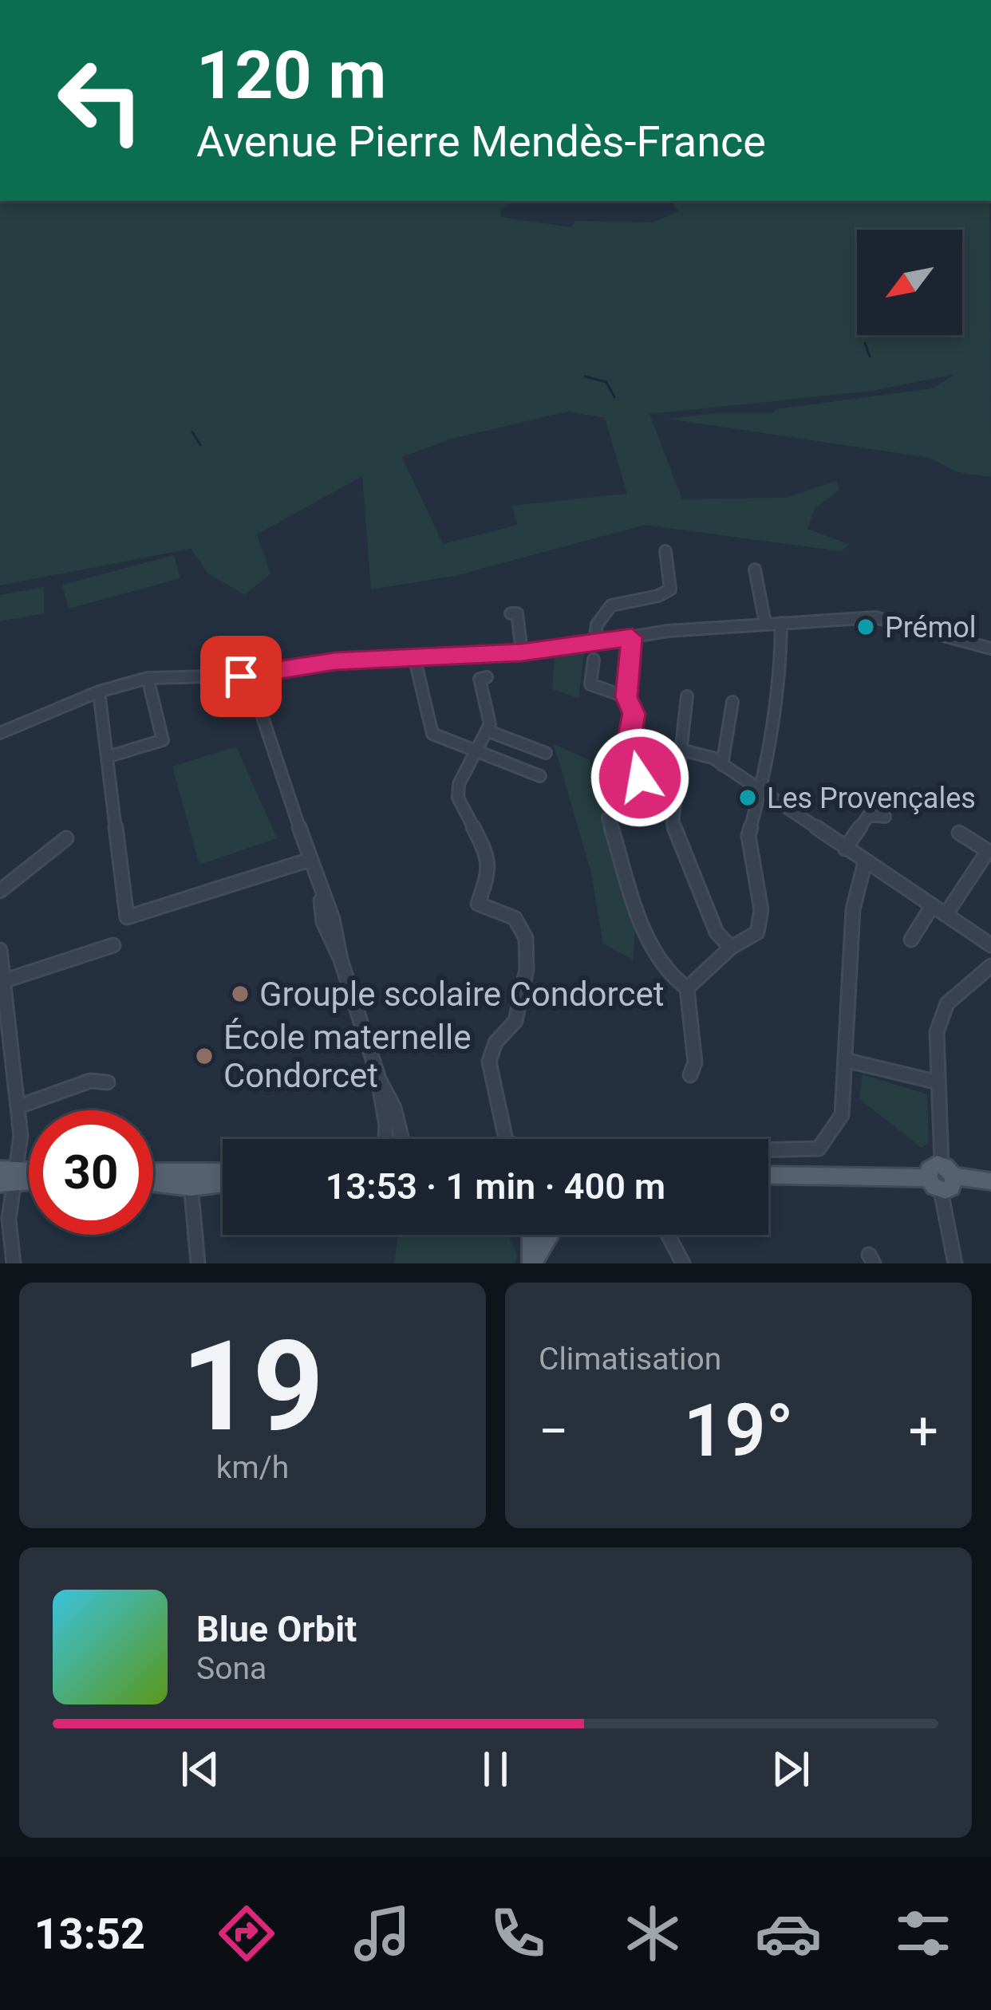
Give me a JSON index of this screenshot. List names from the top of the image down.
{
  "places": [
    "Prémol",
    "Les Provençales",
    "Grouple scolaire Condorcet",
    "École maternelle Condorcet"
  ],
  "north": "bottom left",
  "page": {
    "turn": ["120 m", "Avenue Pierre Mendès-France"],
    "limit": "30",
    "trip": "13:53 · 1 min · 400 m",
    "tile": [
      ["19", "km/h"],
      "Climatisation"
    ],
    "heat": ["−", "19°", "+"],
    "song": ["Blue Orbit", "Sona"],
    "tabs": "13:52"
  }
}
